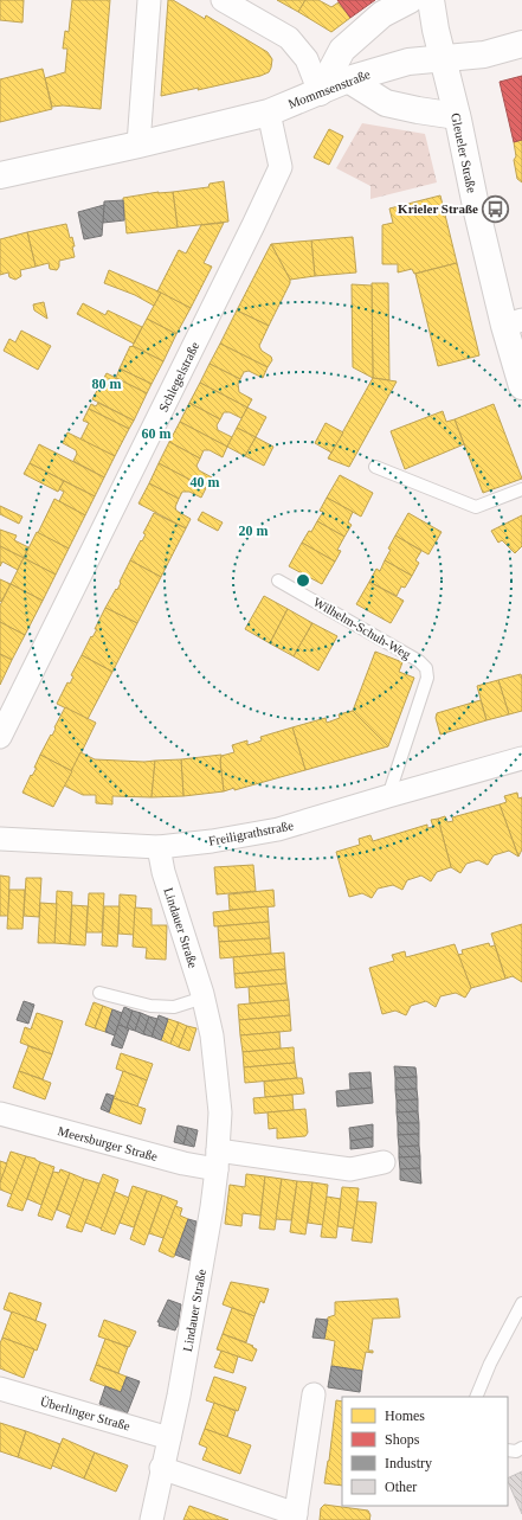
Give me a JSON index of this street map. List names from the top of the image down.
{
  "streets": {
    "street": [
      "Mommsenstraße",
      "Gleueler Straße",
      "Schlegelstraße",
      "Freiligrathstraße",
      "Lindauer Straße",
      "Meersburger Straße",
      "Überlinger Straße"
    ],
    "lane": ["Wilhelm-Schuh-Weg"]
  },
  "crossings": [
    ["Mommsenstraße", "Gleueler Straße"],
    ["Mommsenstraße", "Schlegelstraße"],
    ["Wilhelm-Schuh-Weg", "Freiligrathstraße"],
    ["Freiligrathstraße", "Lindauer Straße"],
    ["Lindauer Straße", "Meersburger Straße"],
    ["Lindauer Straße", "Überlinger Straße"]
  ],
  "places": {
    "bus stop": ["Krieler Straße"]
  },
  "legend": [
    "Homes",
    "Shops",
    "Industry",
    "Other"
  ],
  "rings": [
    "80 m",
    "60 m",
    "40 m",
    "20 m"
  ]
}
